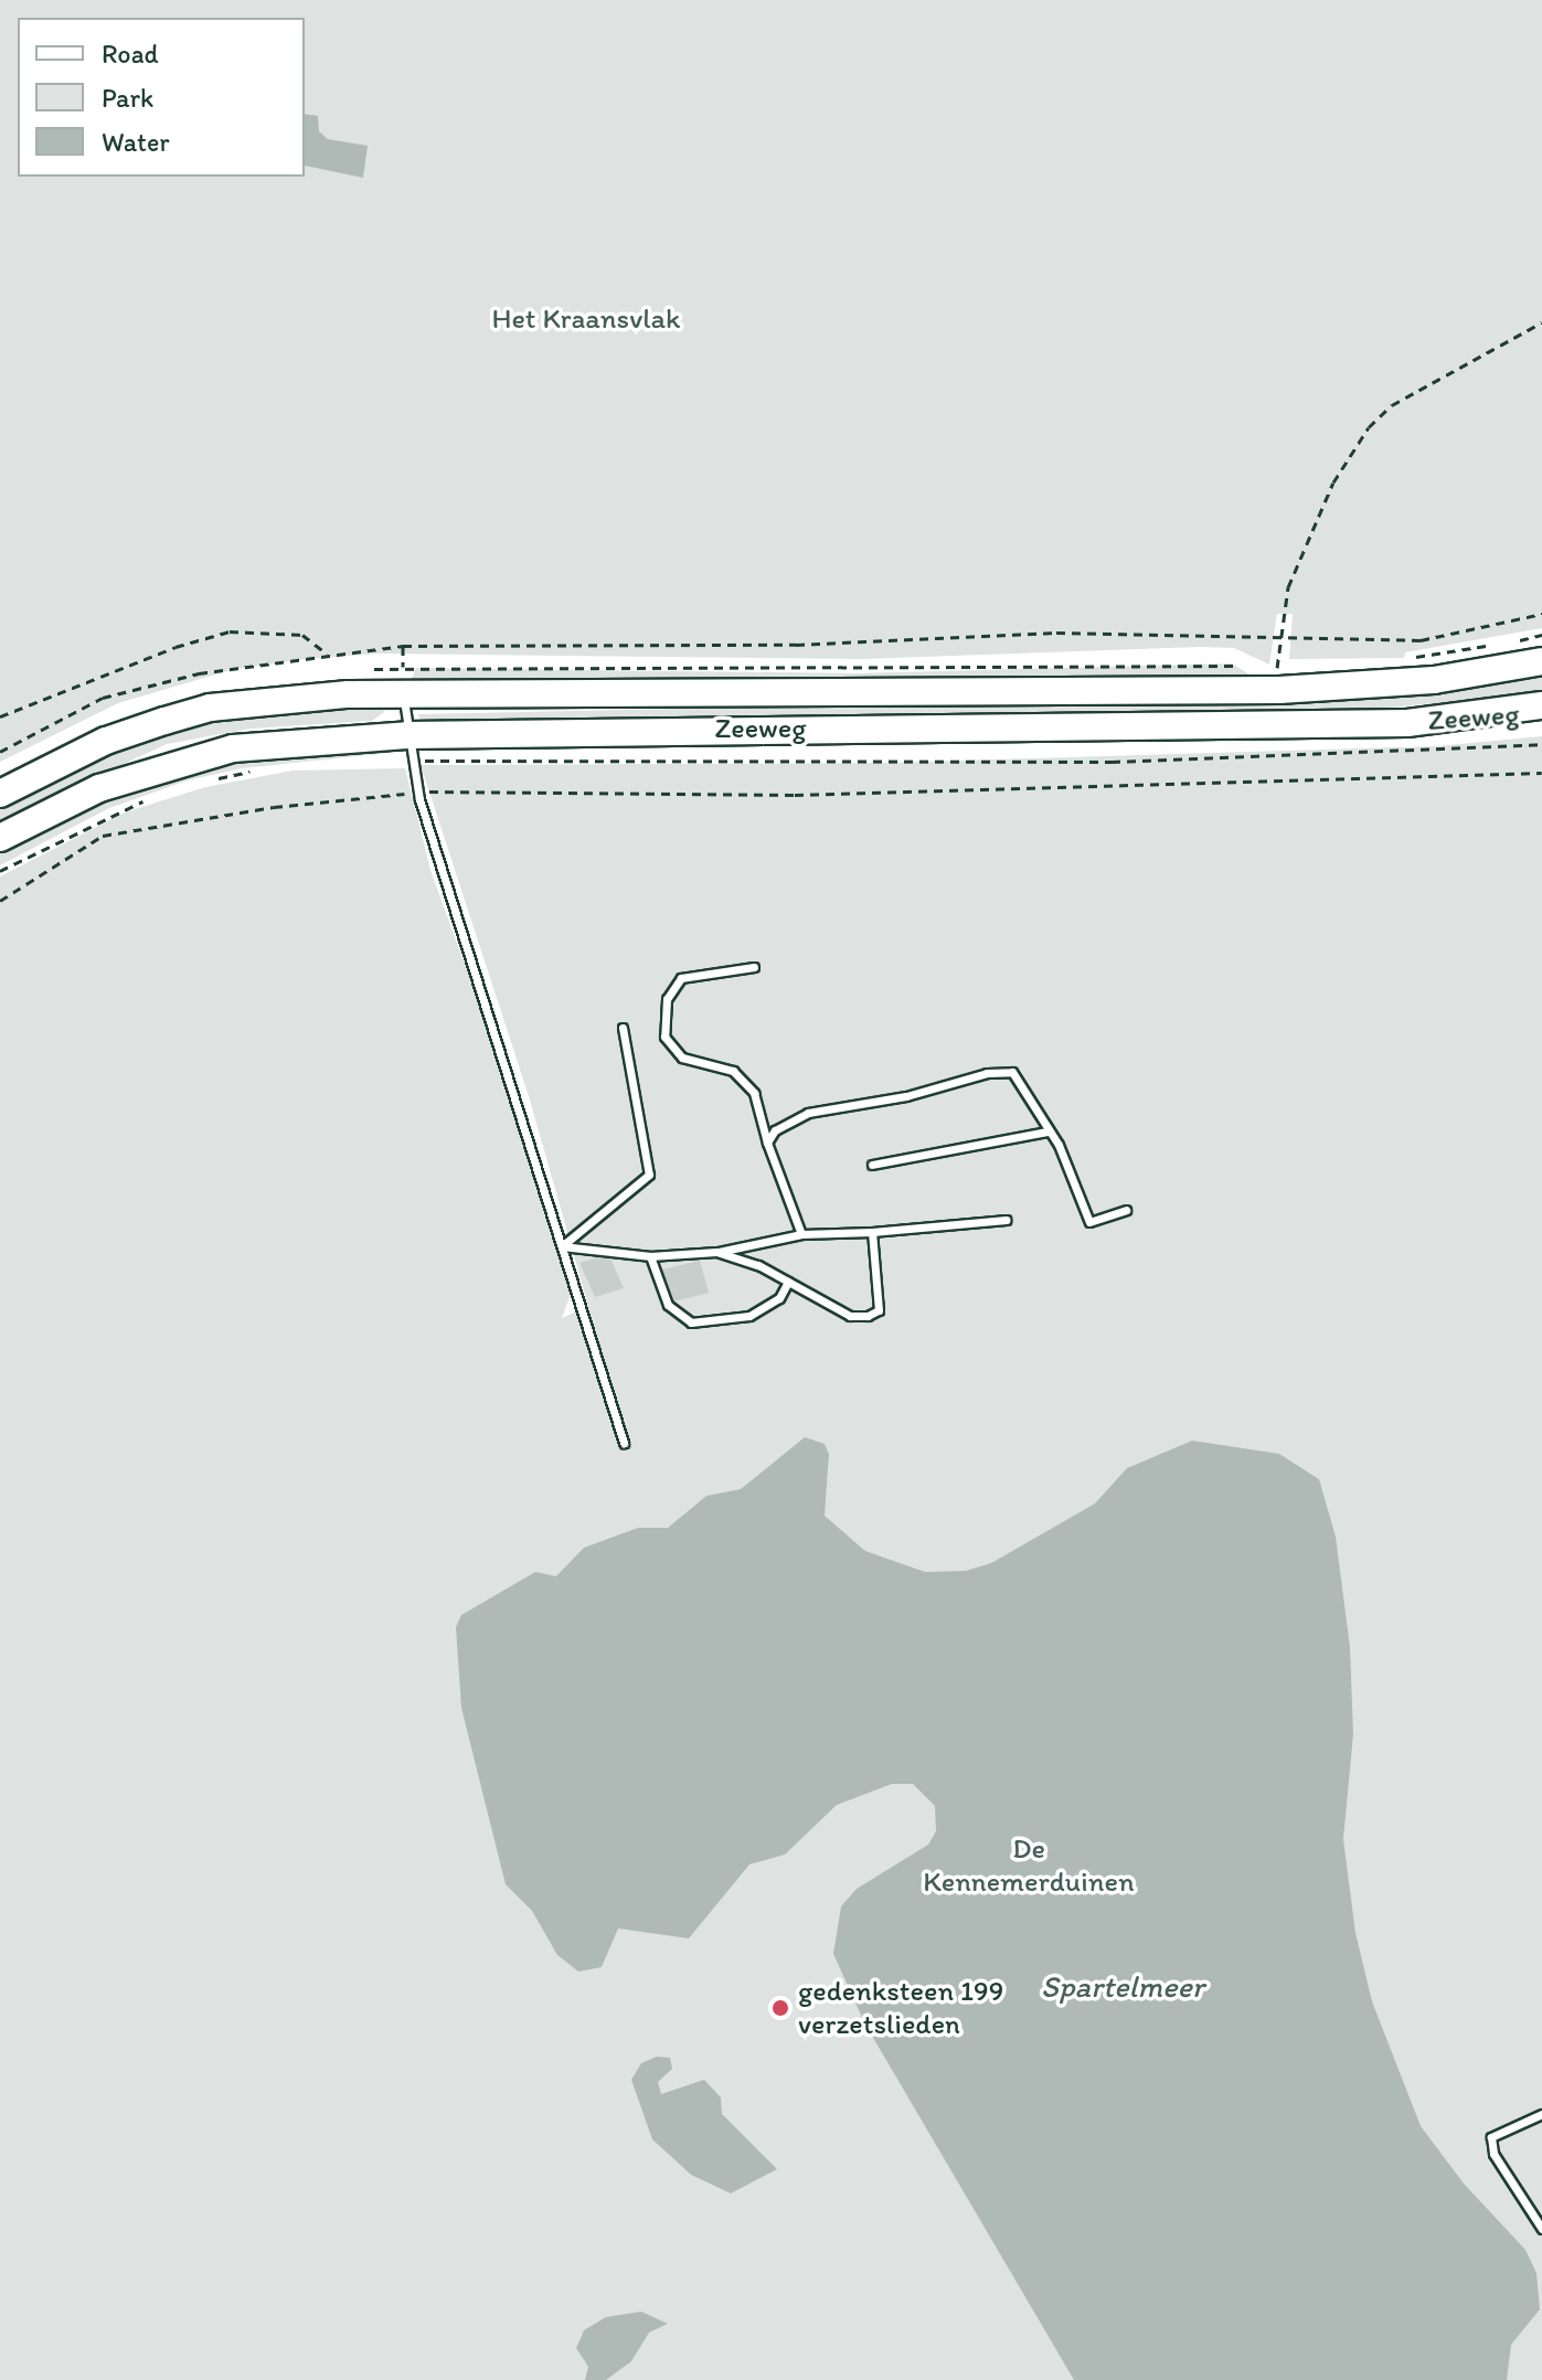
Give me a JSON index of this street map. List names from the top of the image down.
{
  "streets": {
    "main road": ["Zeeweg"]
  },
  "water": ["Spartelmeer"],
  "parks": ["Het Kraansvlak", "De Kennemerduinen"],
  "places": ["gedenksteen 199 verzetslieden"],
  "legend": ["Road", "Park", "Water"]
}
